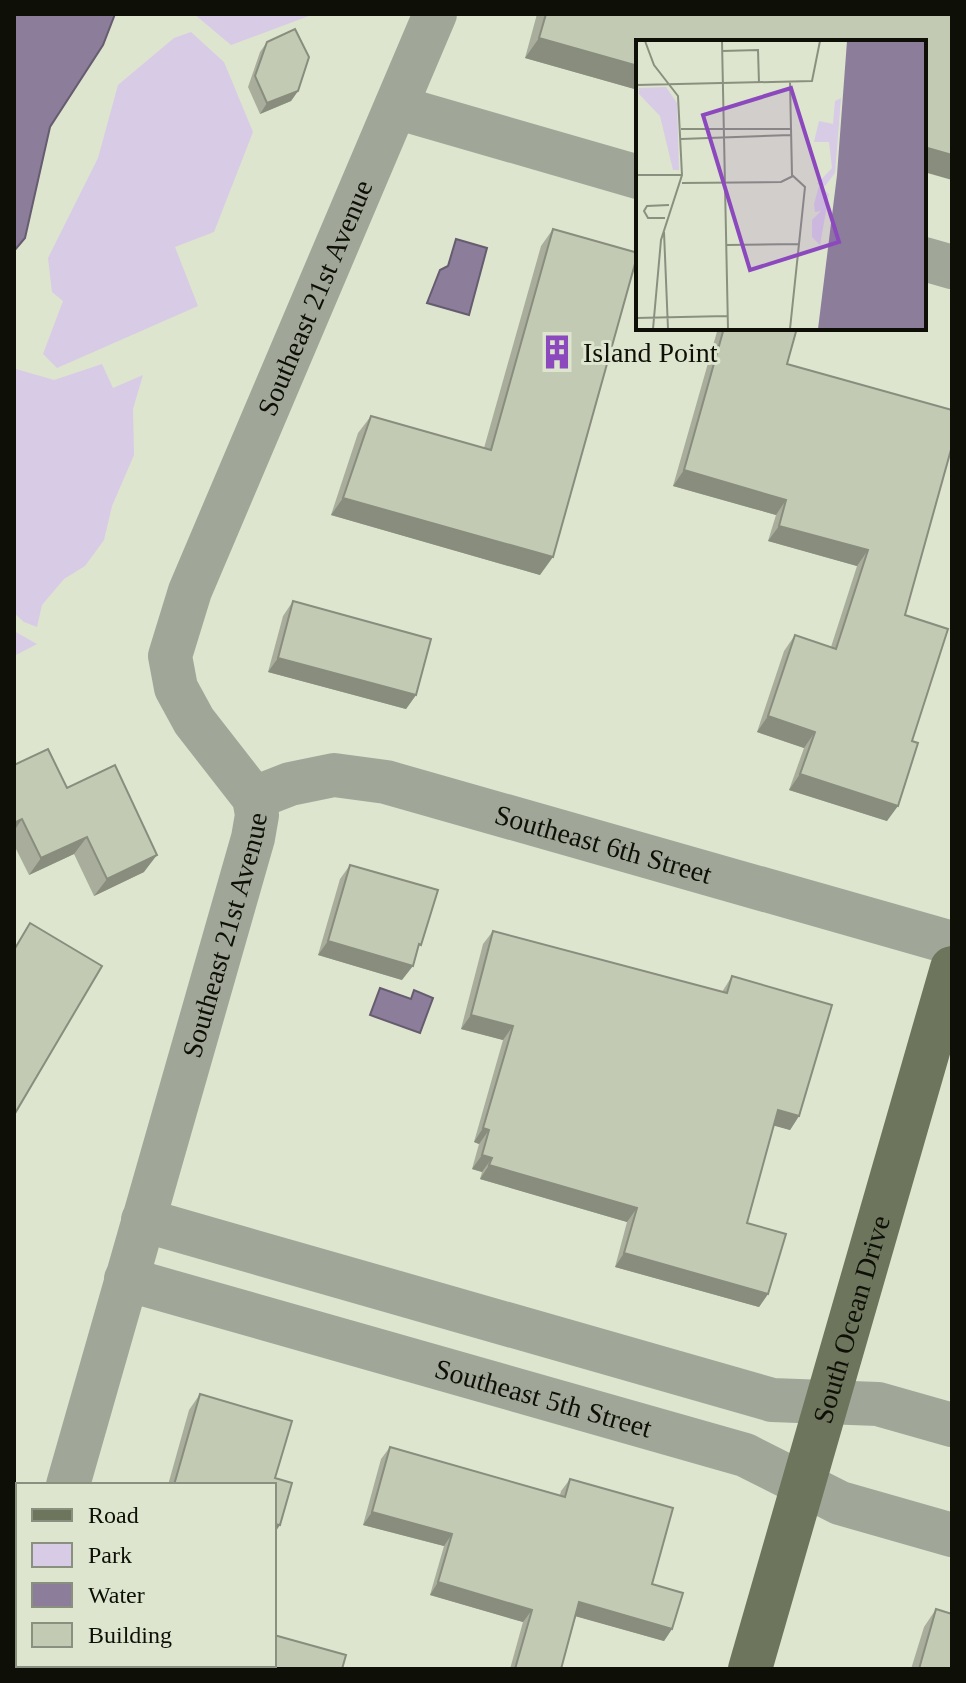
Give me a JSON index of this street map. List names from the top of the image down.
{
  "streets": {
    "main road": ["South Ocean Drive"],
    "street": ["Southeast 21st Avenue", "Southeast 6th Street", "Southeast 5th Street"]
  },
  "crossings": [
    ["Southeast 21st Avenue", "Southeast 6th Street"],
    ["Southeast 21st Avenue", "Southeast 5th Street"],
    ["South Ocean Drive", "Southeast 5th Street"]
  ],
  "places": {
    "building": ["Island Point"]
  },
  "legend": [
    "Road",
    "Park",
    "Water",
    "Building"
  ]
}
